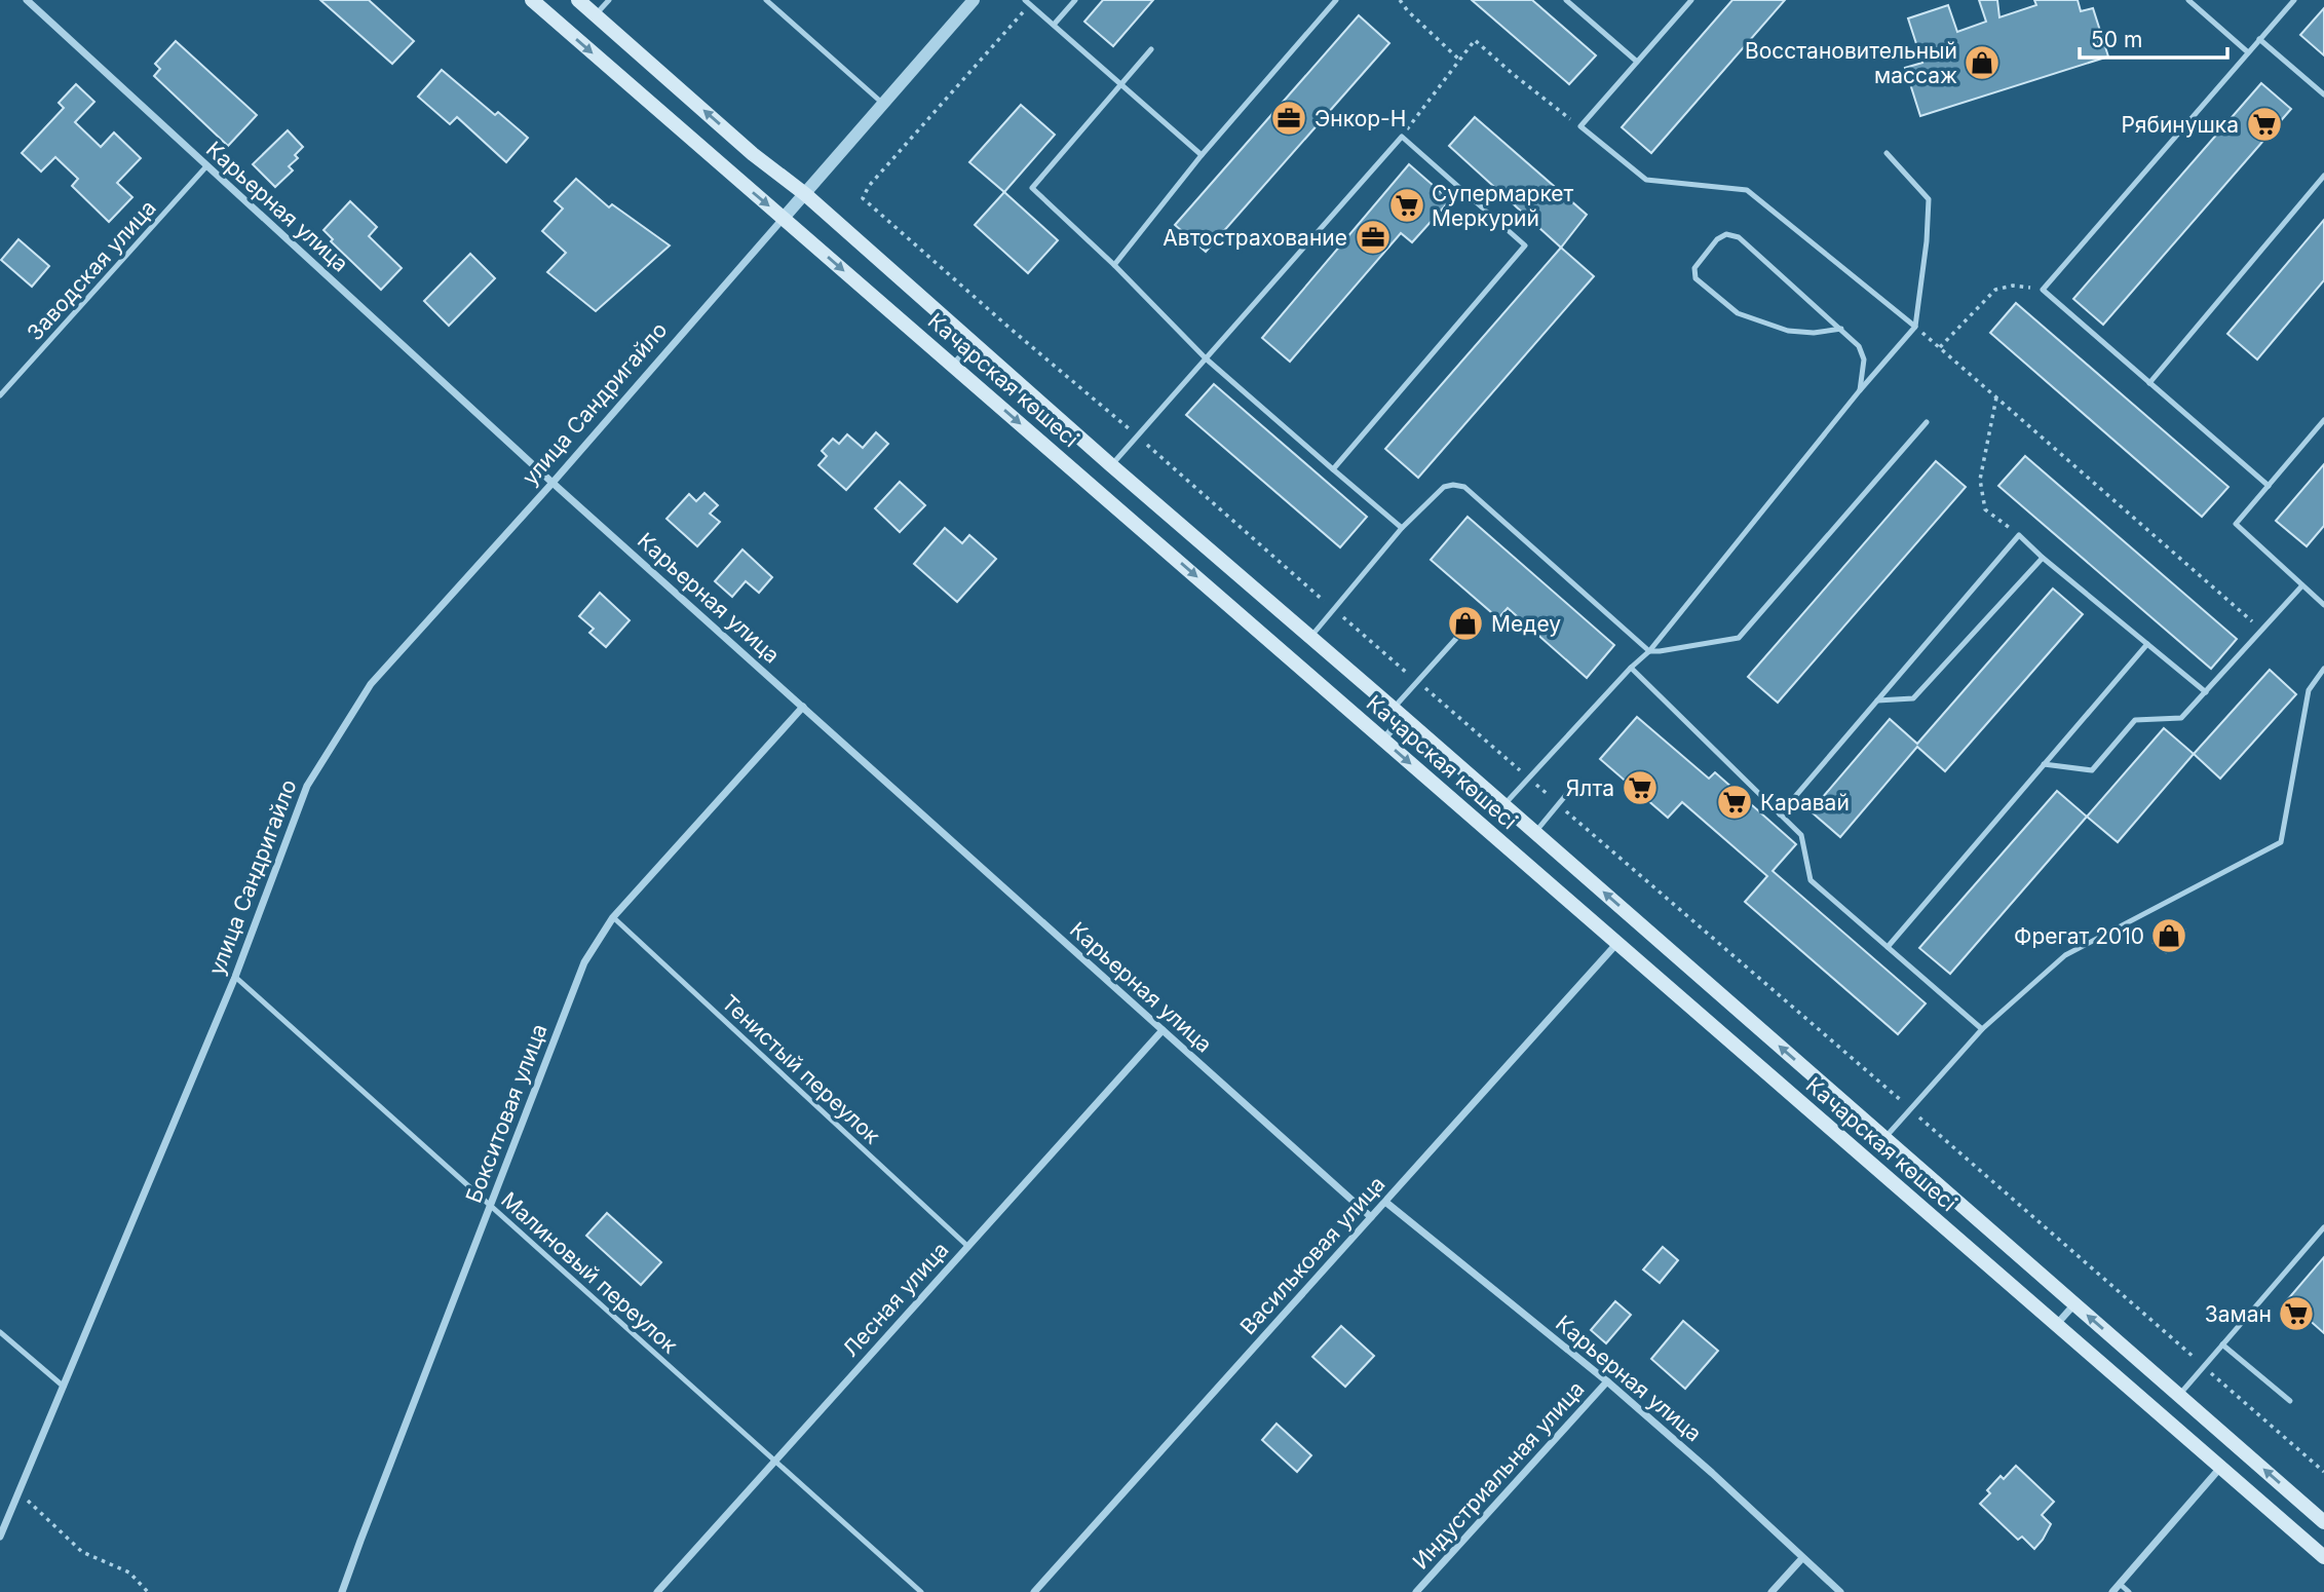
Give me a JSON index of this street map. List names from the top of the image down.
{
  "streets": {
    "main road": ["Качарская көшесі"],
    "street": [
      "Карьерная улица",
      "улица Сандригайло",
      "Бокситовая улица",
      "Васильковая улица",
      "Лесная улица",
      "Индустриальная улица"
    ],
    "lane": ["Заводская улица", "Тенистый переулок", "Малиновый переулок"]
  },
  "crossings": [
    ["Карьерная улица", "Заводская улица"],
    ["Карьерная улица", "улица Сандригайло"],
    ["Карьерная улица", "Бокситовая улица"],
    ["Карьерная улица", "Васильковая улица"],
    ["Карьерная улица", "Лесная улица"],
    ["Карьерная улица", "Индустриальная улица"],
    ["Качарская көшесі", "улица Сандригайло"],
    ["Качарская көшесі", "Васильковая улица"],
    ["улица Сандригайло", "Малиновый переулок"],
    ["Тенистый переулок", "Бокситовая улица"],
    ["Тенистый переулок", "Лесная улица"],
    ["Бокситовая улица", "Малиновый переулок"],
    ["Малиновый переулок", "Лесная улица"]
  ],
  "places": {
    "shop": ["Восстановительный массаж", "Медеу", "Фрегат 2010"],
    "office": ["Энкор-Н", "Автострахование"],
    "supermarket": [
      "Рябинушка",
      "Супермаркет Меркурий",
      "Ялта",
      "Каравай",
      "Заман"
    ]
  },
  "scale_bar": "50 m"
}
